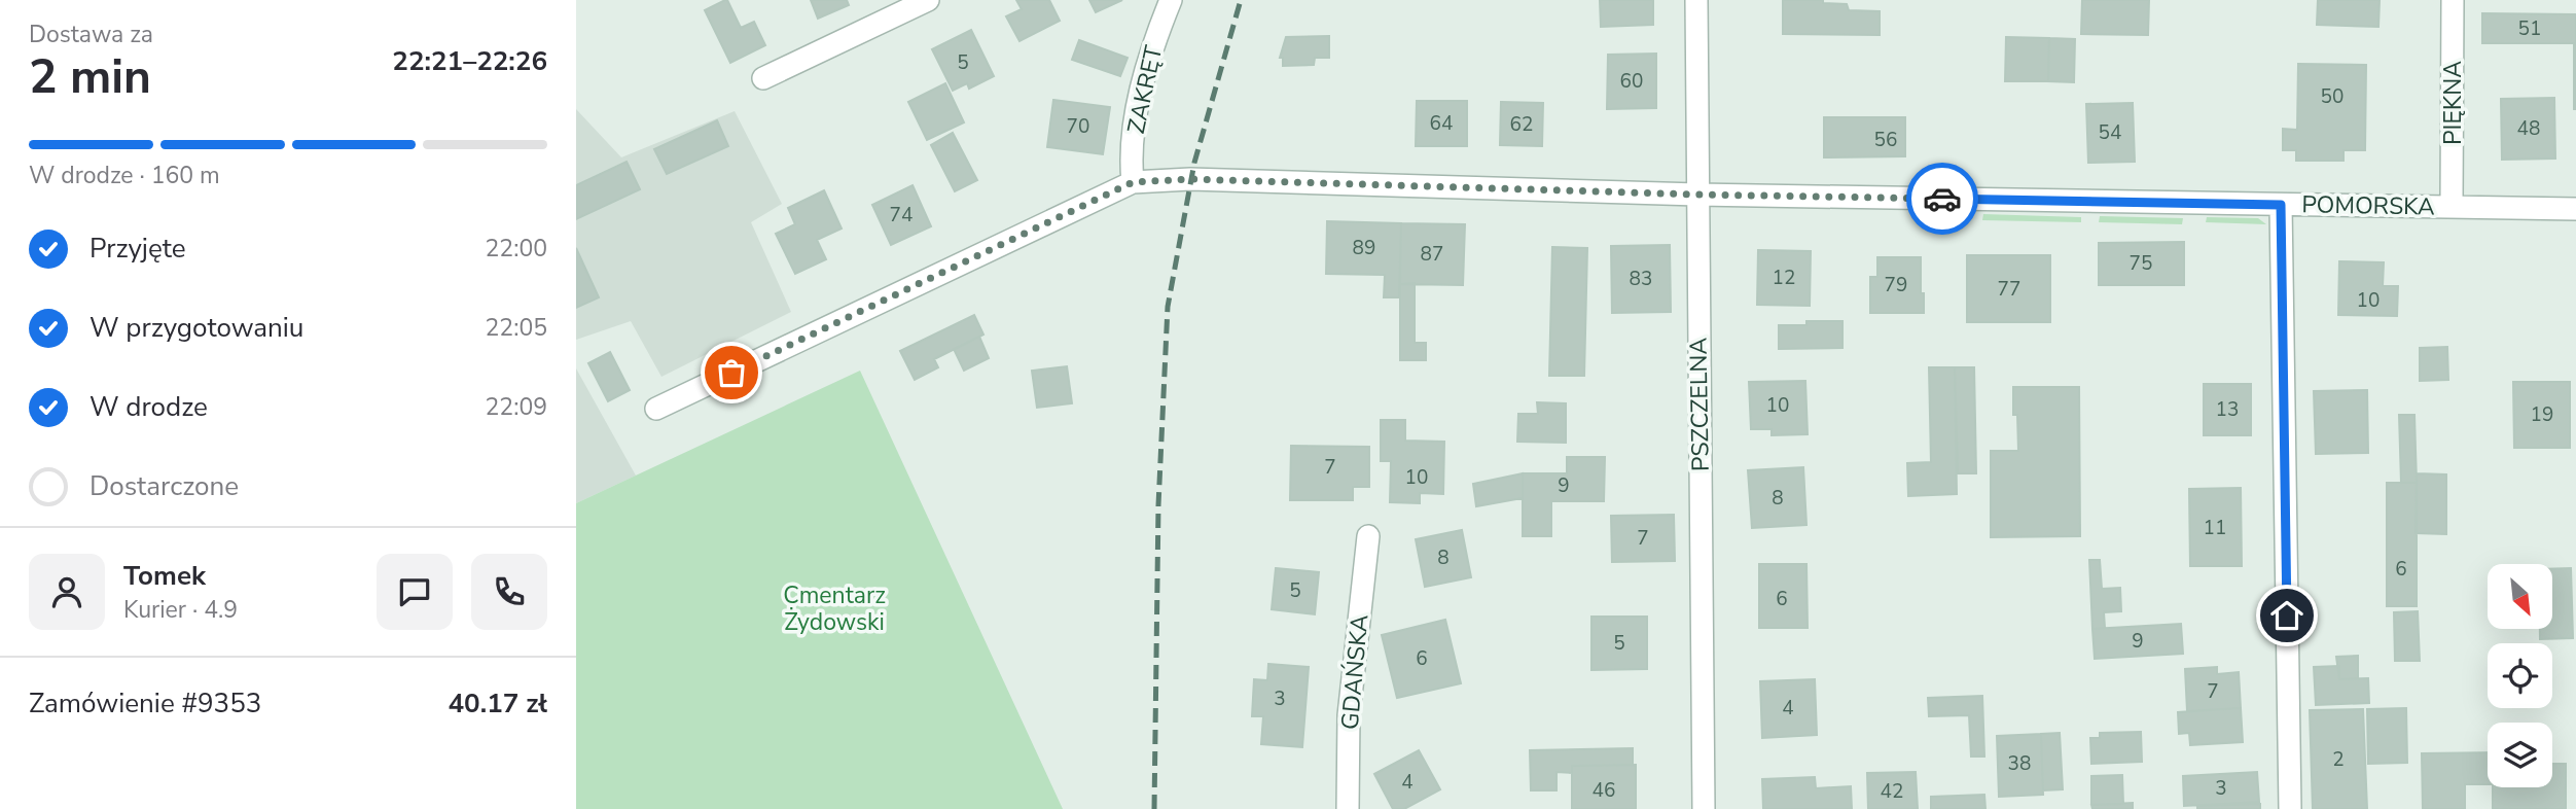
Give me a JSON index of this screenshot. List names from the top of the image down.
{
  "streets": {
    "street": [
      "ZAKRĘT",
      "PIĘKNA",
      "POMORSKA",
      "PSZCZELNA",
      "GDAŃSKA"
    ]
  },
  "crossings": [
    ["ZAKRĘT", "POMORSKA"],
    ["PIĘKNA", "POMORSKA"],
    ["POMORSKA", "PSZCZELNA"]
  ],
  "parks": ["Cmentarz Żydowski"],
  "house_numbers": [
    "51",
    "5",
    "60",
    "50",
    "64",
    "62",
    "70",
    "48",
    "54",
    "56",
    "74",
    "89",
    "87",
    "75",
    "12",
    "83",
    "79",
    "77",
    "10",
    "10",
    "13",
    "19",
    "7",
    "10",
    "9",
    "8",
    "11",
    "7",
    "8",
    "6",
    "5",
    "6",
    "9",
    "5",
    "6",
    "7",
    "3",
    "4",
    "2",
    "38",
    "4",
    "3",
    "46",
    "42"
  ],
  "north": "bottom right",
  "page": {
    "heading": ["2 min", "Dostawa za", "22:21–22:26"],
    "panel": [
      "Tomek",
      "Kurier · 4.9",
      "Zamówienie #9353",
      "40.17 zł"
    ],
    "bar": "W drodze · 160 m",
    "list": [
      ["Przyjęte", "22:00"],
      ["W przygotowaniu", "22:05"],
      ["W drodze", "22:09"],
      "Dostarczone"
    ]
  }
}
